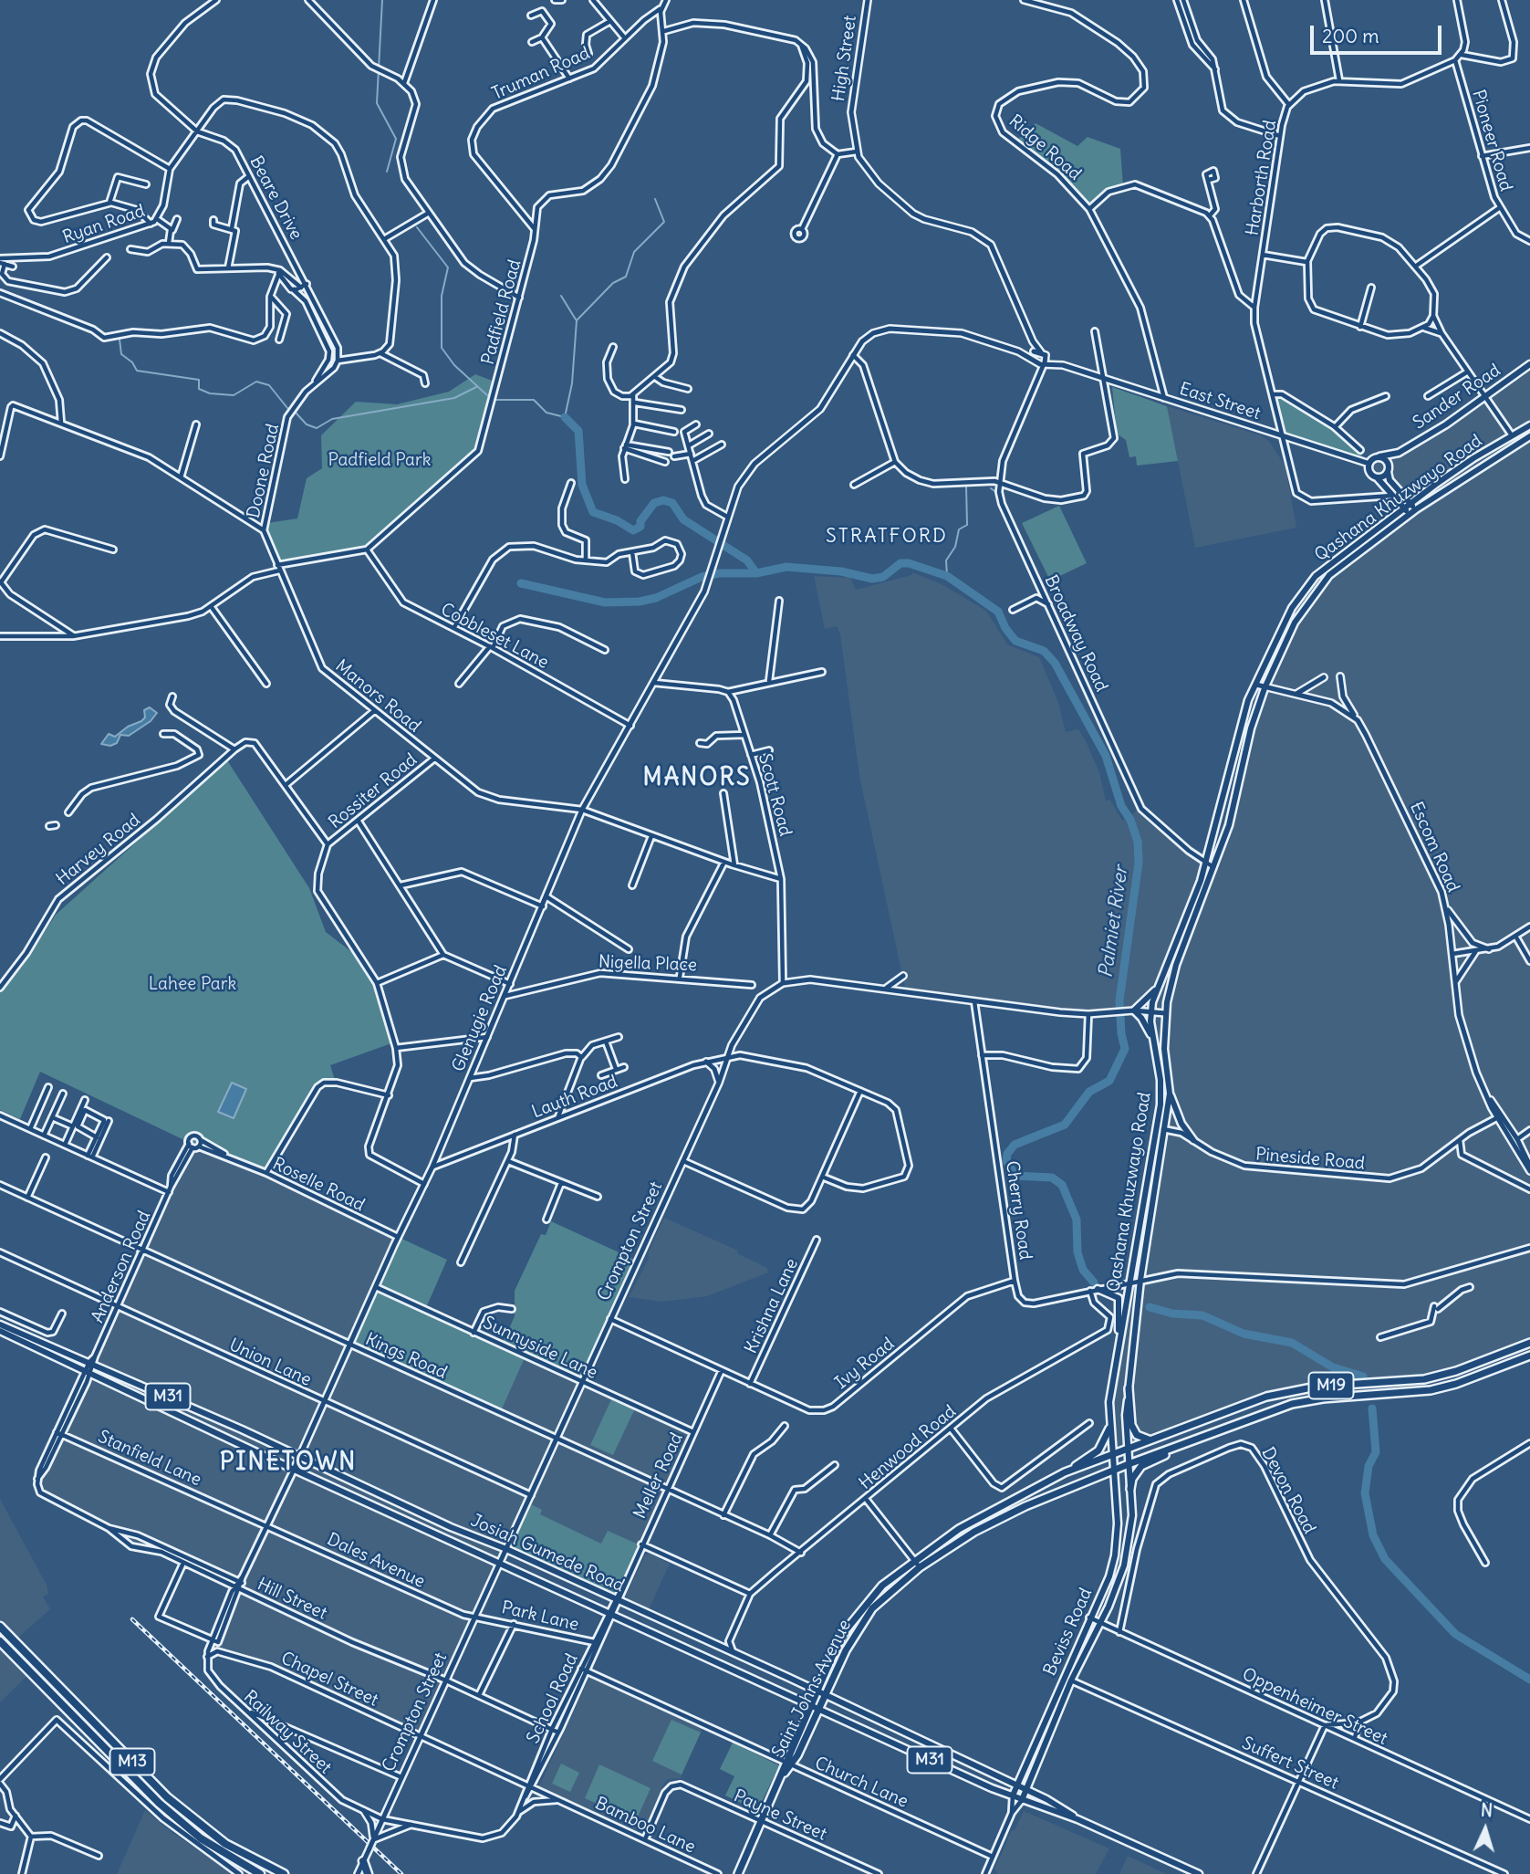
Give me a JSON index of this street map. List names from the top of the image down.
{
  "streets": {
    "highway": ["M19", "Saint Johns Avenue", "M13"],
    "main road": [
      "Sander Road",
      "Qashana Khuzwayo Road",
      "M31",
      "Josiah Gumede Road",
      "Beviss Road"
    ],
    "street": [
      "High Street",
      "Truman Road",
      "Pioneer Road",
      "Ridge Road",
      "Harborth Road",
      "Beare Drive",
      "Ryan Road",
      "Padfield Road",
      "East Street",
      "Doone Road",
      "Broadway Road",
      "Cobbleset Lane",
      "Manors Road",
      "Rossiter Road",
      "Scott Road",
      "Escom Road",
      "Harvey Road",
      "Nigella Place",
      "Glenugie Road",
      "Lauth Road",
      "Pineside Road",
      "Roselle Road",
      "Cherry Road",
      "Crompton Street",
      "Anderson Road",
      "Krishna Lane",
      "Sunnyside Lane",
      "Kings Road",
      "Union Lane",
      "Ivy Road",
      "Henwood Road",
      "Stanfield Lane",
      "Meller Road",
      "Devon Road",
      "Dales Avenue",
      "Hill Street",
      "Park Lane",
      "Chapel Street",
      "School Road",
      "Oppenheimer Street",
      "Railway Street",
      "Suffert Street",
      "Church Lane",
      "Payne Street",
      "Bamboo Lane"
    ]
  },
  "crossings": [
    ["High Street", "East Street"],
    ["High Street", "Broadway Road"],
    ["High Street", "Glenugie Road"],
    ["Truman Road", "Padfield Road"],
    ["Pioneer Road", "Harborth Road"],
    ["Ridge Road", "East Street"],
    ["Harborth Road", "East Street"],
    ["Beare Drive", "Ryan Road"],
    ["Beare Drive", "Doone Road"],
    ["Padfield Road", "Cobbleset Lane"],
    ["Sander Road", "East Street"],
    ["East Street", "Broadway Road"],
    ["East Street", "Glenugie Road"],
    ["Doone Road", "Manors Road"],
    ["Qashana Khuzwayo Road", "Broadway Road"],
    ["Qashana Khuzwayo Road", "Pineside Road"],
    ["Qashana Khuzwayo Road", "Cherry Road"],
    ["Qashana Khuzwayo Road", "Crompton Street"],
    ["Qashana Khuzwayo Road", "M19"],
    ["Qashana Khuzwayo Road", "Beviss Road"],
    ["Qashana Khuzwayo Road", "Saint Johns Avenue"],
    ["Broadway Road", "Glenugie Road"],
    ["Cobbleset Lane", "Glenugie Road"],
    ["Manors Road", "Rossiter Road"],
    ["Manors Road", "Scott Road"],
    ["Manors Road", "Glenugie Road"],
    ["Scott Road", "Crompton Street"],
    ["Escom Road", "Pineside Road"],
    ["Nigella Place", "Glenugie Road"],
    ["Glenugie Road", "Lauth Road"],
    ["Glenugie Road", "Roselle Road"],
    ["Glenugie Road", "Sunnyside Lane"],
    ["Glenugie Road", "Kings Road"],
    ["Glenugie Road", "Union Lane"],
    ["Glenugie Road", "Josiah Gumede Road"],
    ["Lauth Road", "Crompton Street"],
    ["Cherry Road", "Crompton Street"],
    ["Cherry Road", "Ivy Road"],
    ["Cherry Road", "Henwood Road"],
    ["Crompton Street", "Sunnyside Lane"],
    ["Crompton Street", "Kings Road"],
    ["Crompton Street", "Union Lane"],
    ["Crompton Street", "Ivy Road"],
    ["Crompton Street", "Josiah Gumede Road"],
    ["Crompton Street", "Dales Avenue"],
    ["Crompton Street", "Hill Street"],
    ["Crompton Street", "Park Lane"],
    ["Crompton Street", "Chapel Street"],
    ["Crompton Street", "Railway Street"],
    ["Anderson Road", "Kings Road"],
    ["Anderson Road", "Union Lane"],
    ["Anderson Road", "Stanfield Lane"],
    ["Anderson Road", "Josiah Gumede Road"],
    ["Anderson Road", "Hill Street"],
    ["Krishna Lane", "Ivy Road"],
    ["Sunnyside Lane", "Meller Road"],
    ["Kings Road", "Henwood Road"],
    ["Kings Road", "Meller Road"],
    ["Ivy Road", "Meller Road"],
    ["M19", "Beviss Road"],
    ["M19", "Saint Johns Avenue"],
    ["Henwood Road", "Josiah Gumede Road"],
    ["Stanfield Lane", "Dales Avenue"],
    ["Meller Road", "Josiah Gumede Road"],
    ["Meller Road", "School Road"],
    ["Devon Road", "Oppenheimer Street"],
    ["Josiah Gumede Road", "Beviss Road"],
    ["Josiah Gumede Road", "Saint Johns Avenue"],
    ["Josiah Gumede Road", "School Road"],
    ["Dales Avenue", "Park Lane"],
    ["Hill Street", "School Road"],
    ["Park Lane", "School Road"],
    ["Beviss Road", "Saint Johns Avenue"],
    ["Beviss Road", "Oppenheimer Street"],
    ["Beviss Road", "Suffert Street"],
    ["Beviss Road", "Church Lane"],
    ["Chapel Street", "School Road"],
    ["Chapel Street", "Railway Street"],
    ["Chapel Street", "Bamboo Lane"],
    ["Saint Johns Avenue", "Church Lane"],
    ["Saint Johns Avenue", "Payne Street"],
    ["School Road", "Railway Street"],
    ["School Road", "Church Lane"],
    ["School Road", "Bamboo Lane"],
    ["Payne Street", "Bamboo Lane"]
  ],
  "districts": ["STRATFORD", "MANORS", "PINETOWN"],
  "water": ["Palmiet River"],
  "parks": ["Padfield Park", "Lahee Park"],
  "scale_bar": "200 m",
  "north": "top"
}
